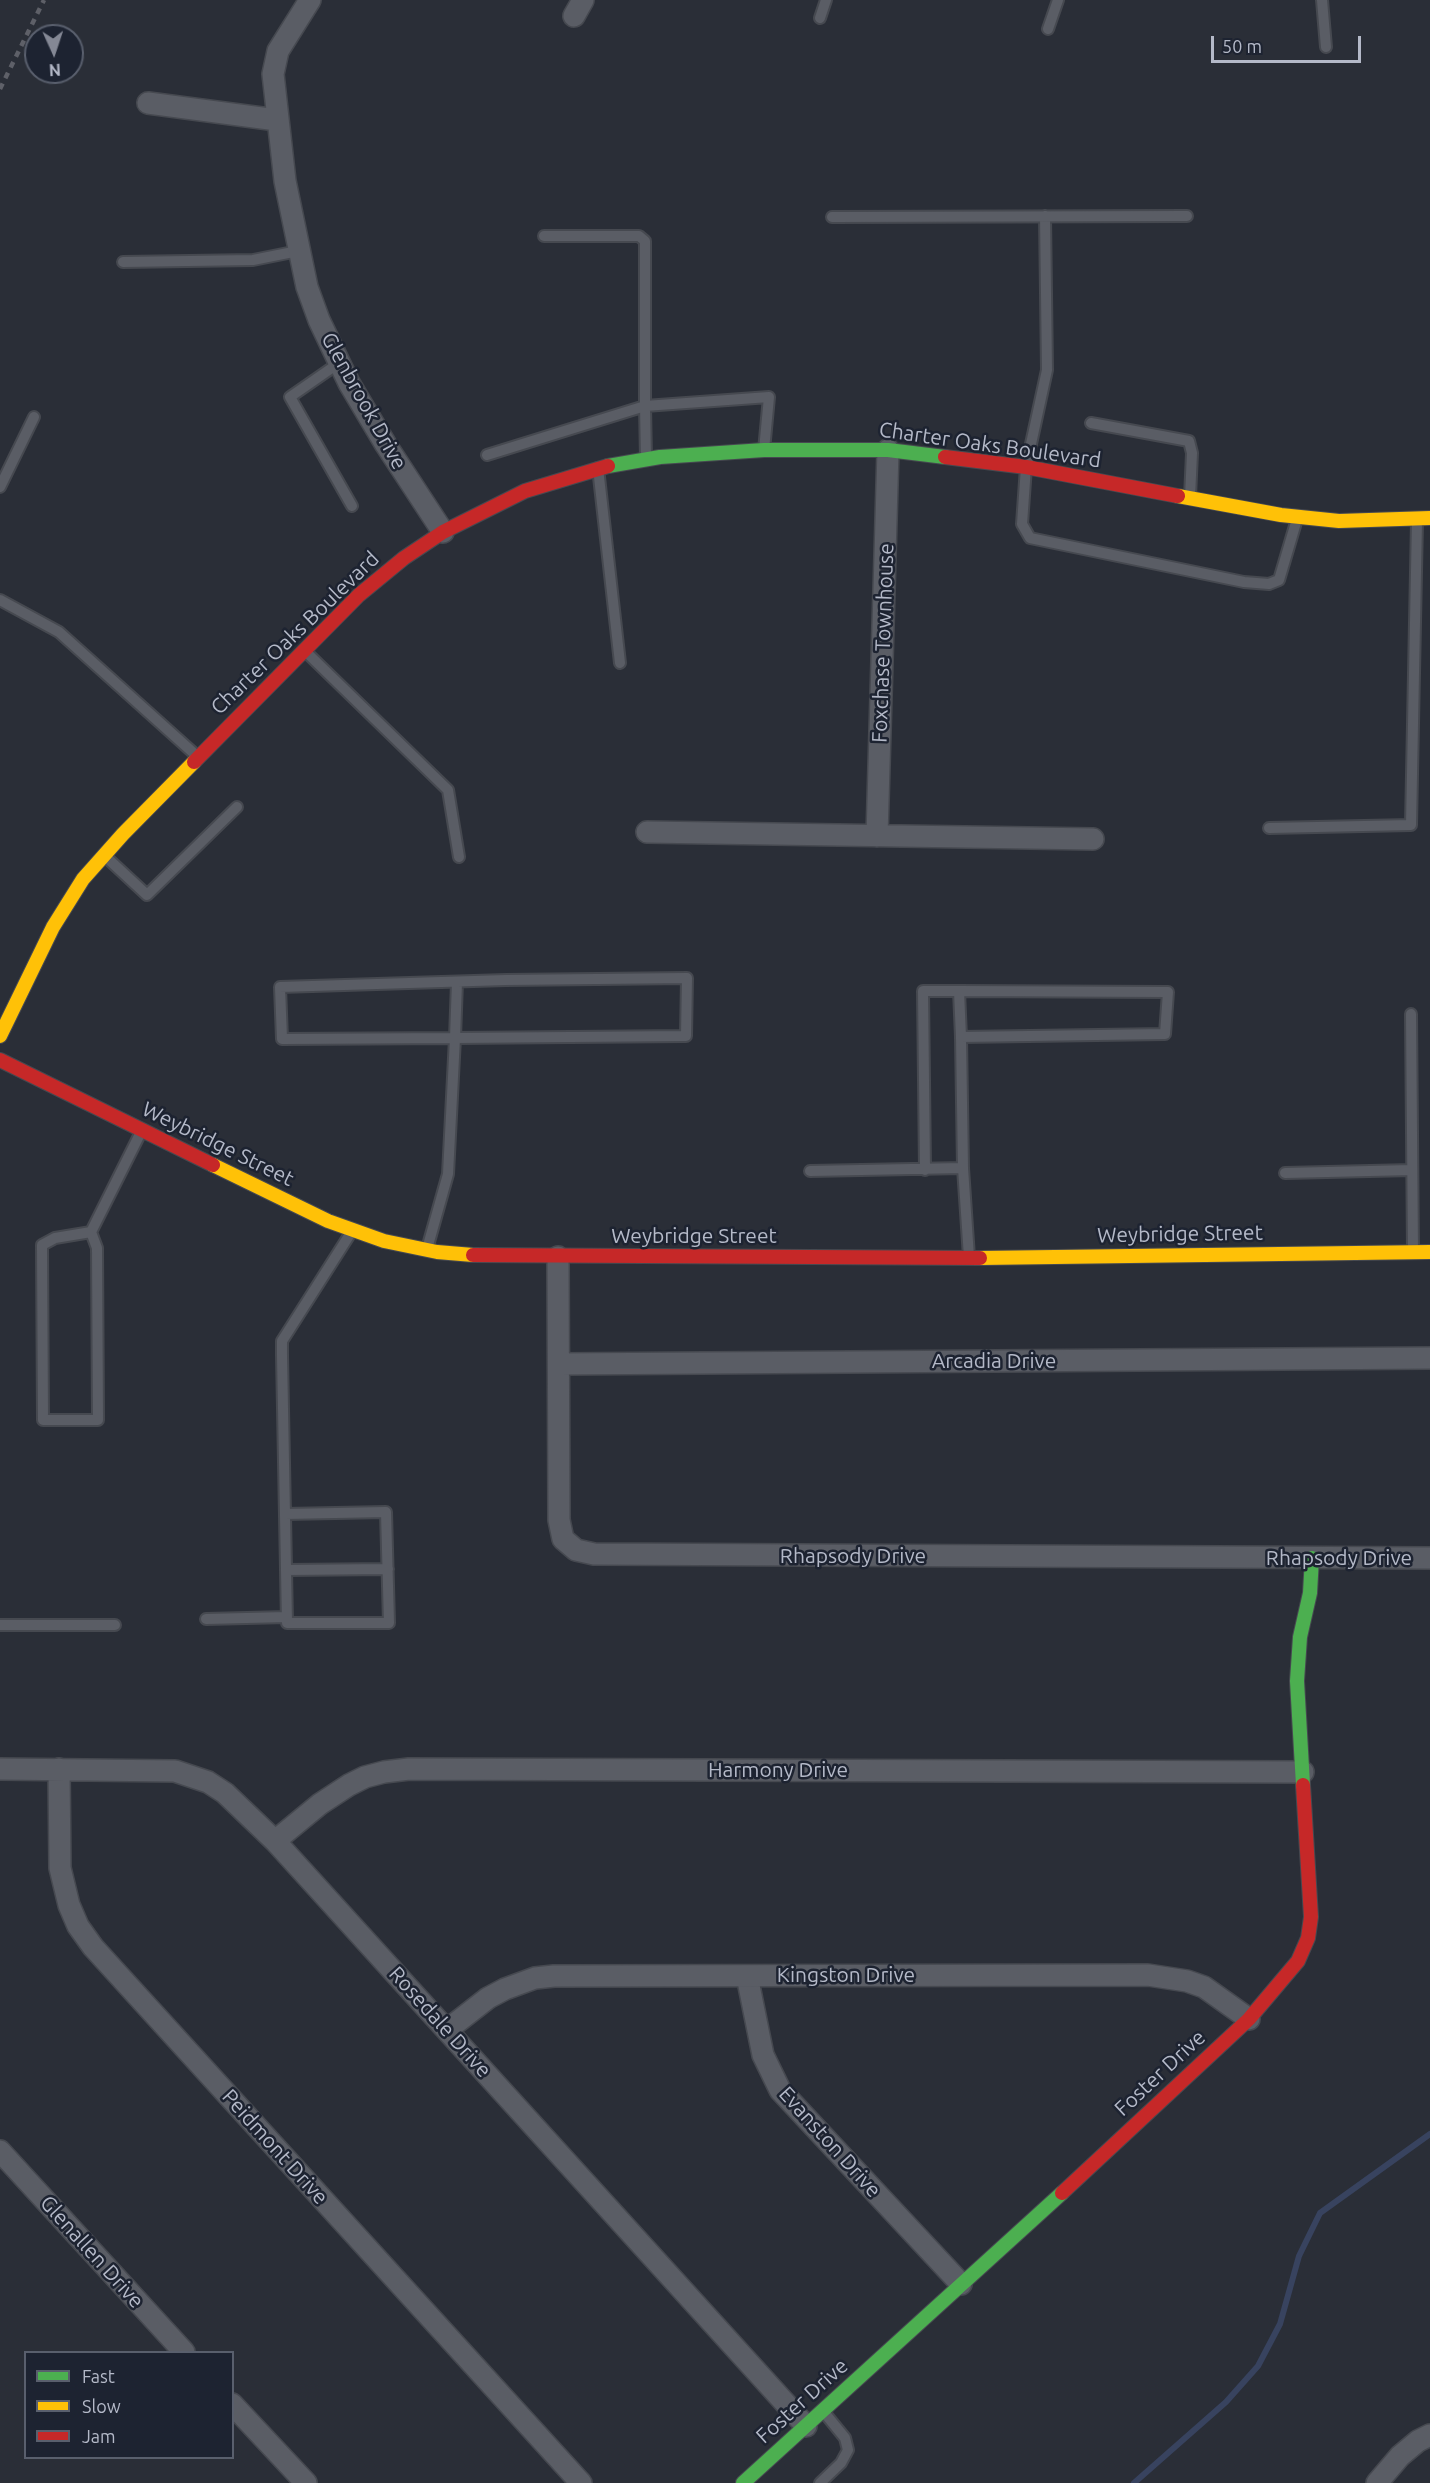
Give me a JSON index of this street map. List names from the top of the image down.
{
  "streets": {
    "street": [
      "Glenbrook Drive",
      "Charter Oaks Boulevard",
      "Foxchase Townhouse",
      "Weybridge Street",
      "Arcadia Drive",
      "Rhapsody Drive",
      "Harmony Drive",
      "Kingston Drive",
      "Rosedale Drive",
      "Foster Drive",
      "Evanston Drive",
      "Peidmont Drive",
      "Glenallen Drive"
    ]
  },
  "crossings": [
    ["Glenbrook Drive", "Charter Oaks Boulevard"],
    ["Charter Oaks Boulevard", "Foxchase Townhouse"],
    ["Weybridge Street", "Rhapsody Drive"],
    ["Arcadia Drive", "Rhapsody Drive"],
    ["Rhapsody Drive", "Foster Drive"],
    ["Harmony Drive", "Rosedale Drive"],
    ["Harmony Drive", "Foster Drive"],
    ["Kingston Drive", "Rosedale Drive"],
    ["Kingston Drive", "Foster Drive"],
    ["Kingston Drive", "Evanston Drive"],
    ["Rosedale Drive", "Foster Drive"],
    ["Rosedale Drive", "Peidmont Drive"],
    ["Foster Drive", "Evanston Drive"]
  ],
  "legend": ["Fast", "Slow", "Jam"],
  "scale_bar": "50 m",
  "north": "bottom"
}
